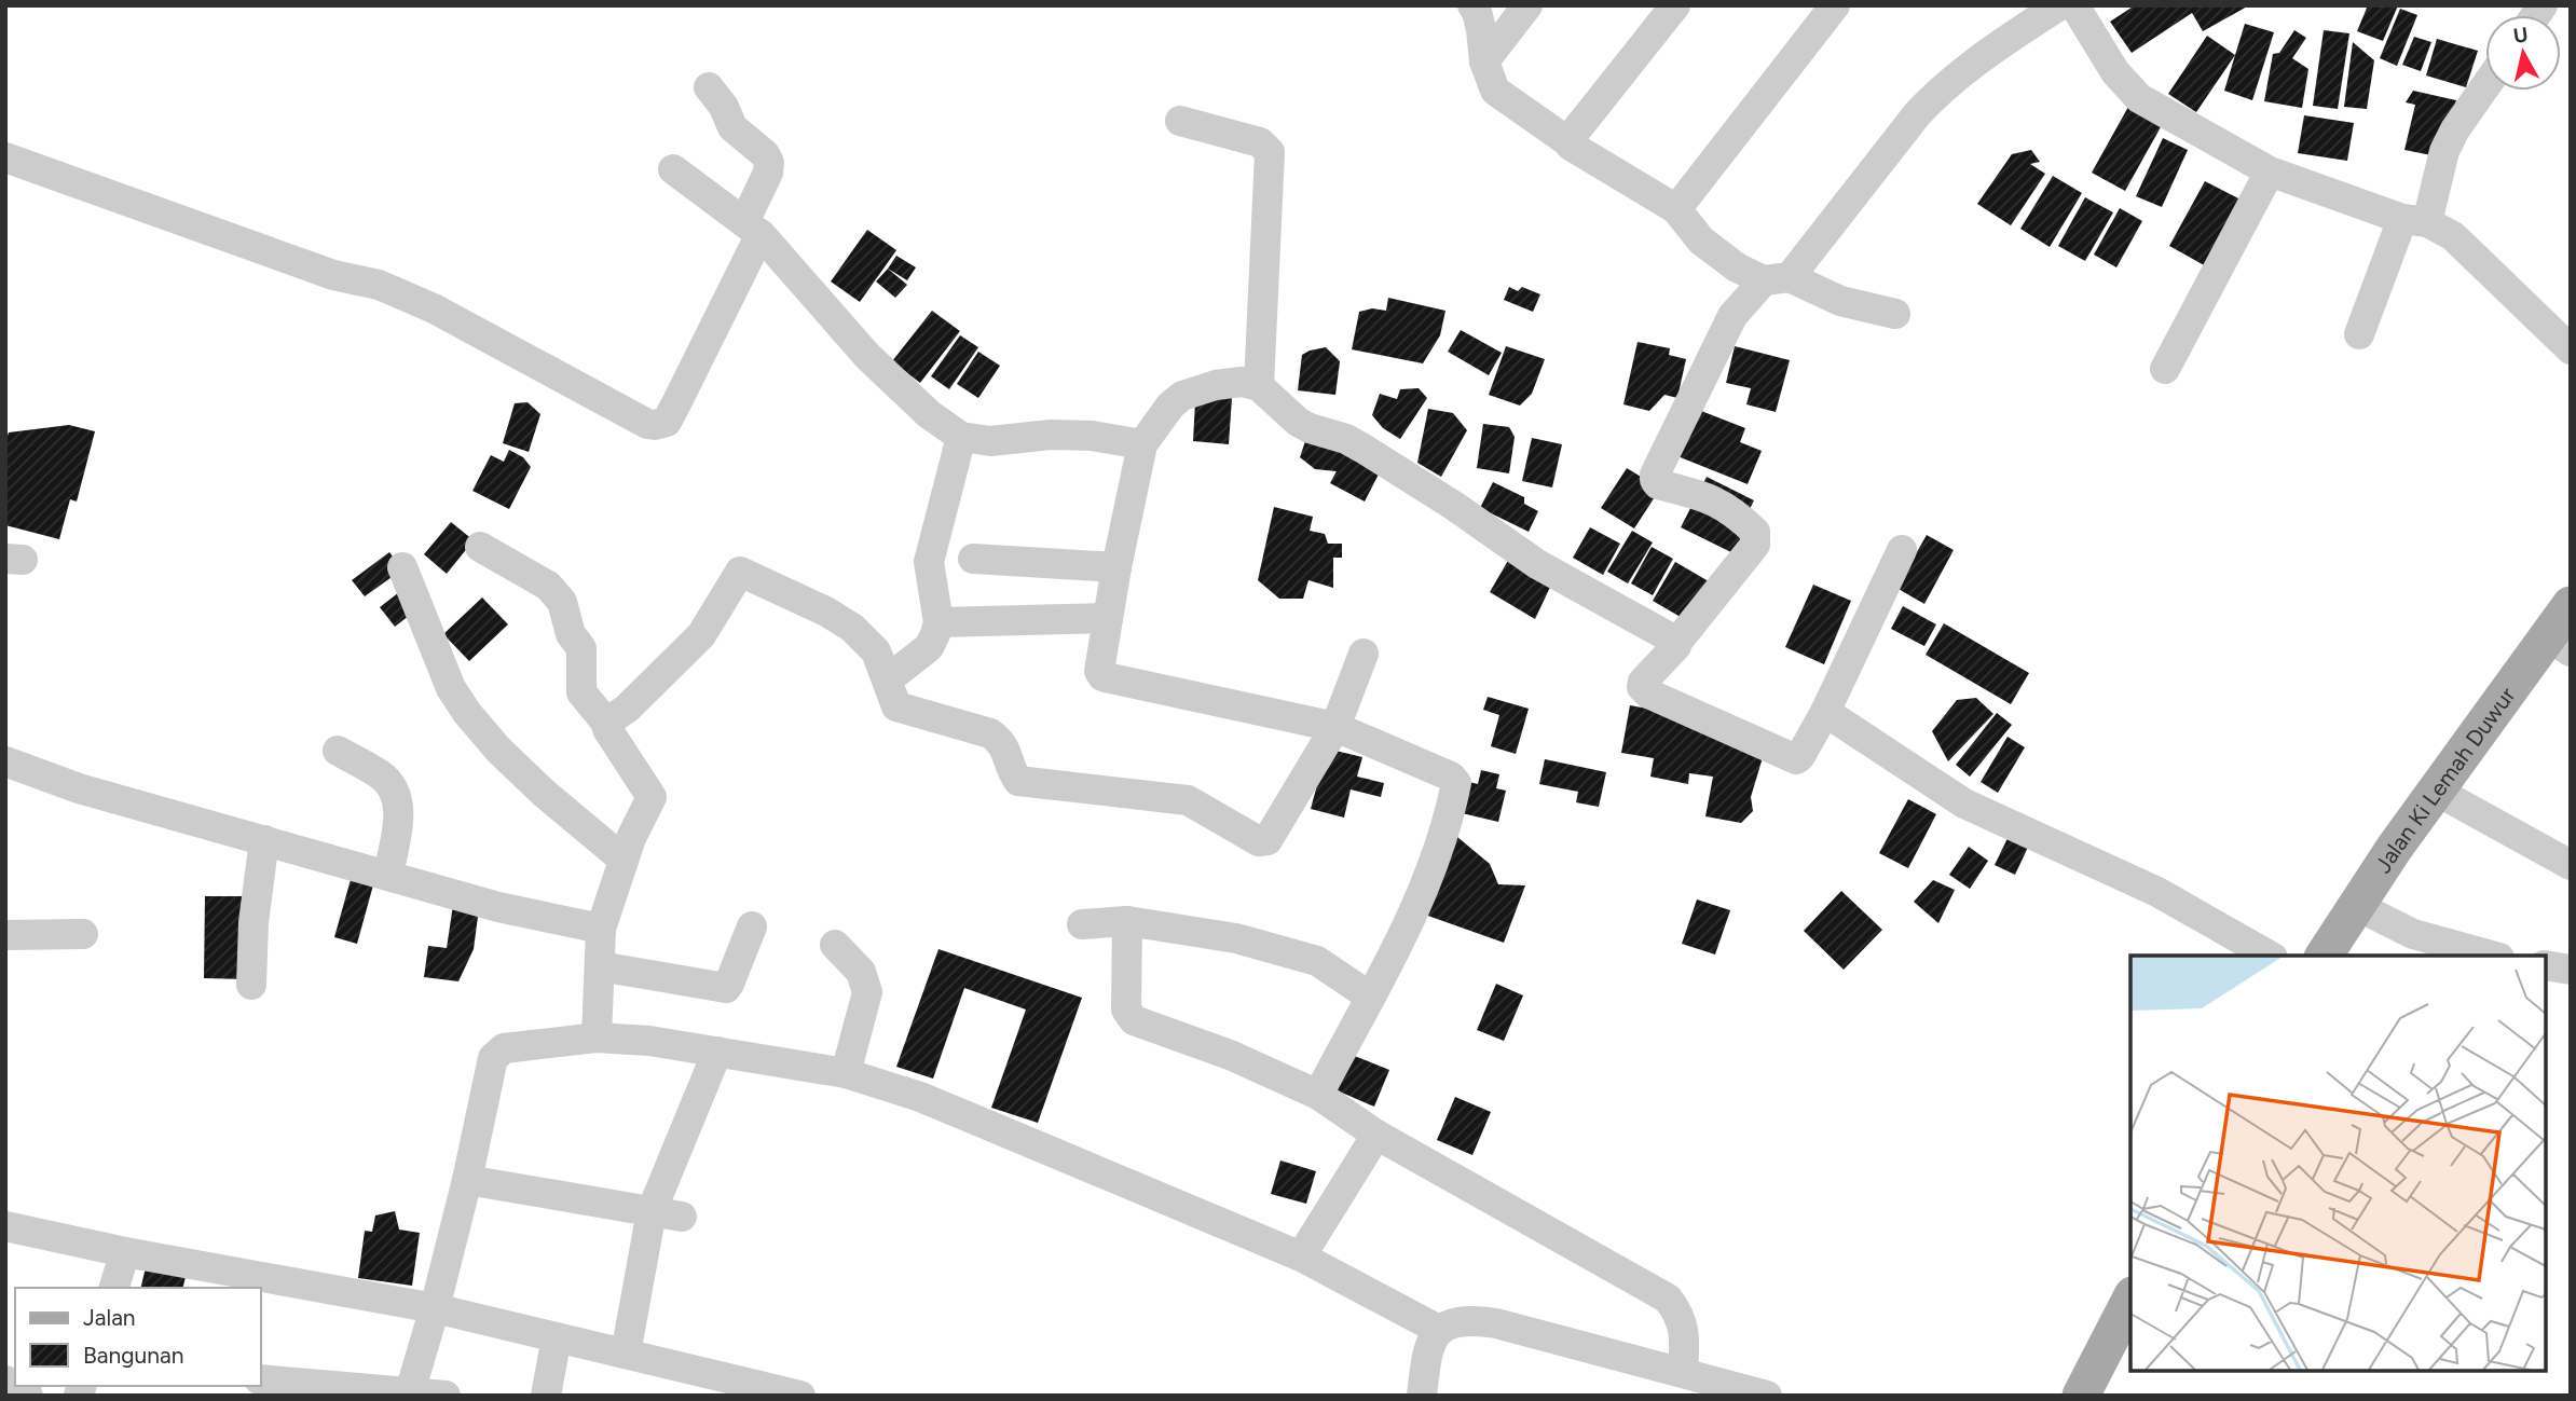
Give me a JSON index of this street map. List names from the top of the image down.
{
  "streets": {
    "main road": ["Jalan Ki Lemah Duwur"]
  },
  "legend": ["Jalan", "Bangunan"],
  "north": "top"
}
